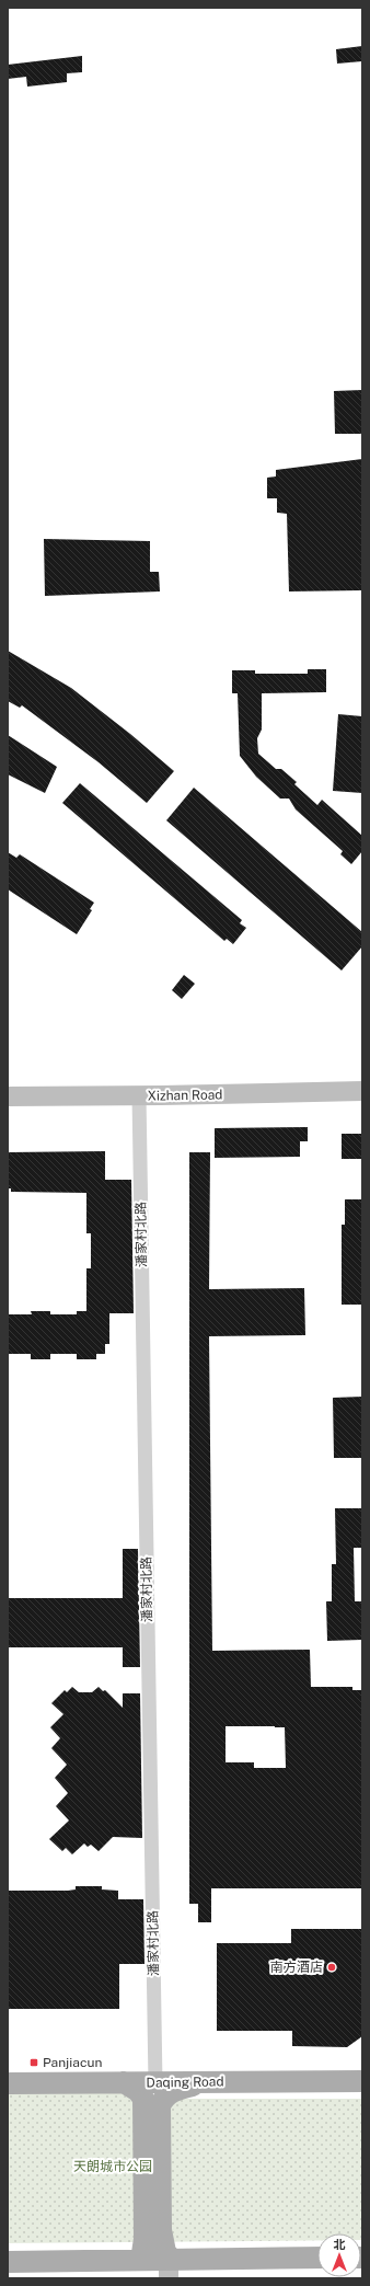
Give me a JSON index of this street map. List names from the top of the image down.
{
  "streets": {
    "main road": ["Daqing Road"],
    "street": ["Xizhan Road", "潘家村北路"]
  },
  "crossings": [
    ["Xizhan Road", "潘家村北路"],
    ["潘家村北路", "Daqing Road"]
  ],
  "parks": ["天朗城市公园"],
  "places": {
    "other": ["南方酒店"],
    "transit": ["Panjiacun"]
  },
  "north": "top"
}
